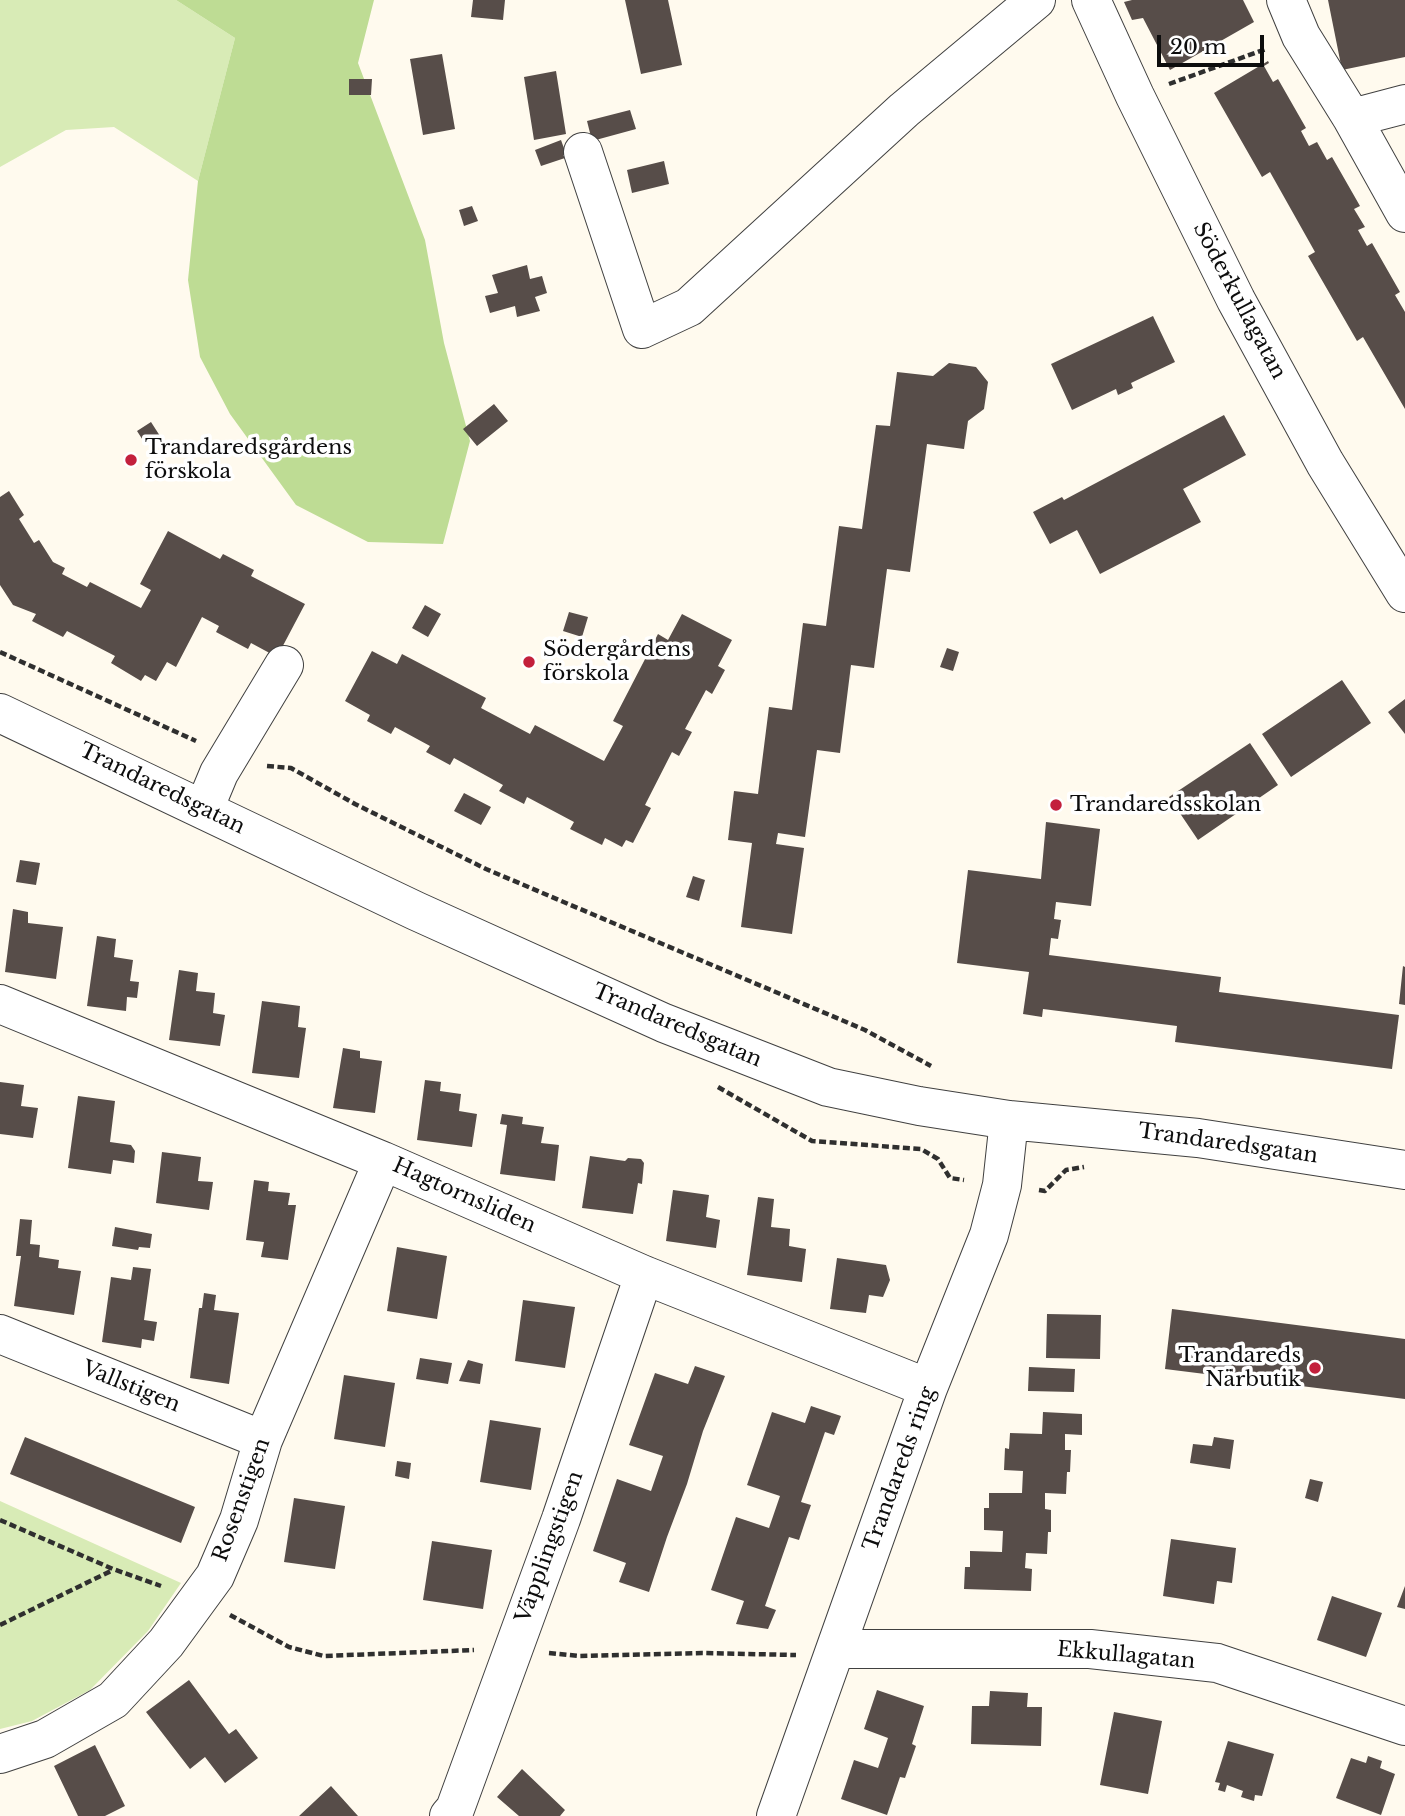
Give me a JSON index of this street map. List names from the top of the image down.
{
  "streets": {
    "street": [
      "Söderkullagatan",
      "Trandaredsgatan",
      "Hagtornsliden",
      "Vallstigen",
      "Trandareds ring",
      "Rosenstigen",
      "Väpplingstigen",
      "Ekkullagatan"
    ]
  },
  "crossings": [
    ["Trandaredsgatan", "Trandareds ring"],
    ["Hagtornsliden", "Trandareds ring"],
    ["Hagtornsliden", "Rosenstigen"],
    ["Hagtornsliden", "Väpplingstigen"],
    ["Vallstigen", "Rosenstigen"],
    ["Trandareds ring", "Ekkullagatan"]
  ],
  "places": [
    "Trandaredsgårdens förskola",
    "Södergårdens förskola",
    "Trandaredsskolan",
    "Trandareds Närbutik"
  ],
  "scale_bar": "20 m"
}
